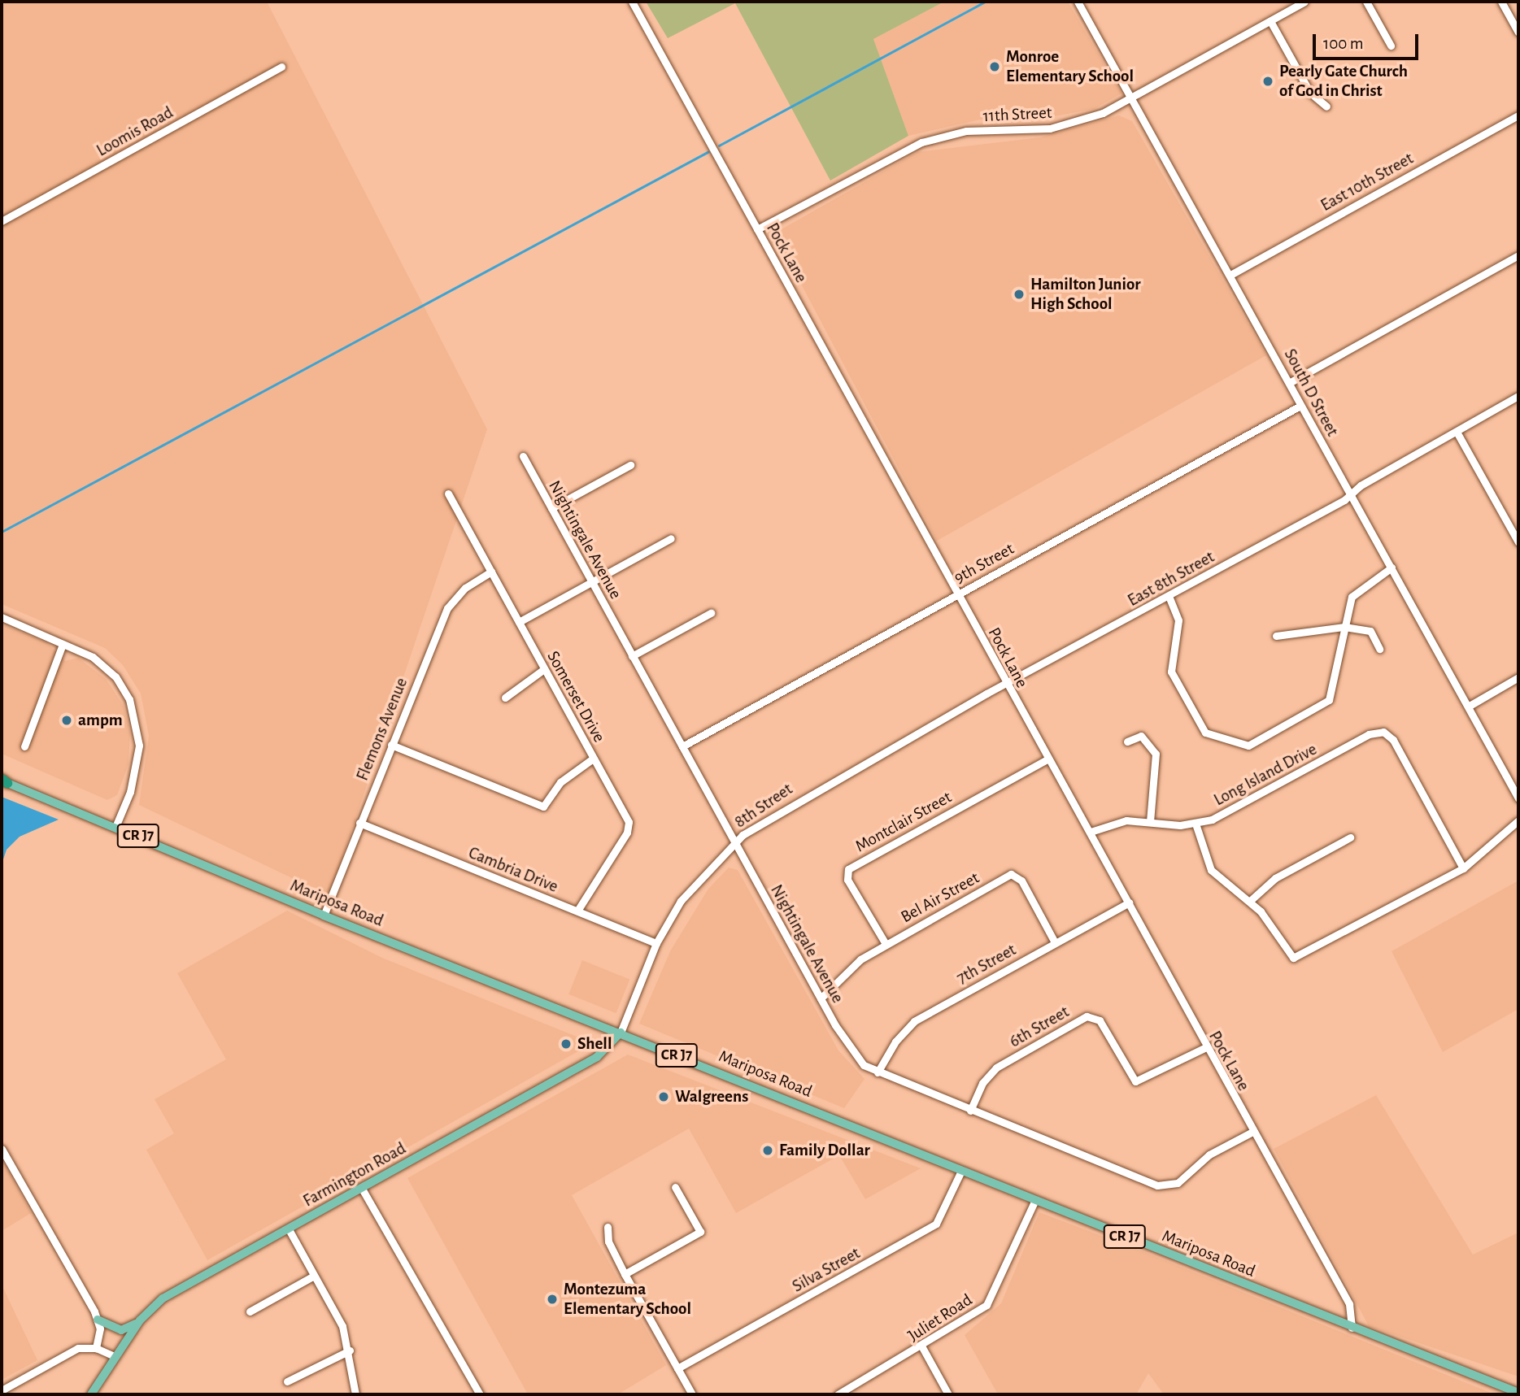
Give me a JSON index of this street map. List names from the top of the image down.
{
  "streets": {
    "main road": ["CR J7", "Mariposa Road", "Farmington Road"],
    "street": [
      "11th Street",
      "Loomis Road",
      "East 10th Street",
      "Pock Lane",
      "South D Street",
      "Nightingale Avenue",
      "9th Street",
      "East 8th Street",
      "Somerset Drive",
      "Flemons Avenue",
      "Long Island Drive",
      "8th Street",
      "Montclair Street",
      "Cambria Drive",
      "Bel Air Street",
      "7th Street",
      "6th Street",
      "Silva Street",
      "Juliet Road"
    ]
  },
  "crossings": [
    ["11th Street", "Pock Lane"],
    ["11th Street", "South D Street"],
    ["East 10th Street", "South D Street"],
    ["Pock Lane", "Nightingale Avenue"],
    ["Pock Lane", "9th Street"],
    ["Pock Lane", "East 8th Street"],
    ["Pock Lane", "Long Island Drive"],
    ["Pock Lane", "8th Street"],
    ["Pock Lane", "Montclair Street"],
    ["Pock Lane", "Mariposa Road"],
    ["Pock Lane", "7th Street"],
    ["Pock Lane", "6th Street"],
    ["South D Street", "9th Street"],
    ["South D Street", "East 8th Street"],
    ["Nightingale Avenue", "9th Street"],
    ["Nightingale Avenue", "8th Street"],
    ["Nightingale Avenue", "Bel Air Street"],
    ["Nightingale Avenue", "7th Street"],
    ["Nightingale Avenue", "6th Street"],
    ["East 8th Street", "8th Street"],
    ["Somerset Drive", "Flemons Avenue"],
    ["Somerset Drive", "Cambria Drive"],
    ["Flemons Avenue", "Cambria Drive"],
    ["Flemons Avenue", "Mariposa Road"],
    ["8th Street", "Cambria Drive"],
    ["8th Street", "Mariposa Road"],
    ["8th Street", "Farmington Road"],
    ["Montclair Street", "Bel Air Street"],
    ["Bel Air Street", "7th Street"],
    ["Mariposa Road", "Farmington Road"],
    ["Mariposa Road", "Silva Street"],
    ["Mariposa Road", "Juliet Road"]
  ],
  "places": [
    "Monroe Elementary School",
    "Pearly Gate Church of God in Christ",
    "Hamilton Junior High School",
    "ampm",
    "Shell",
    "Walgreens",
    "Family Dollar",
    "Montezuma Elementary School"
  ],
  "scale_bar": "100 m"
}
